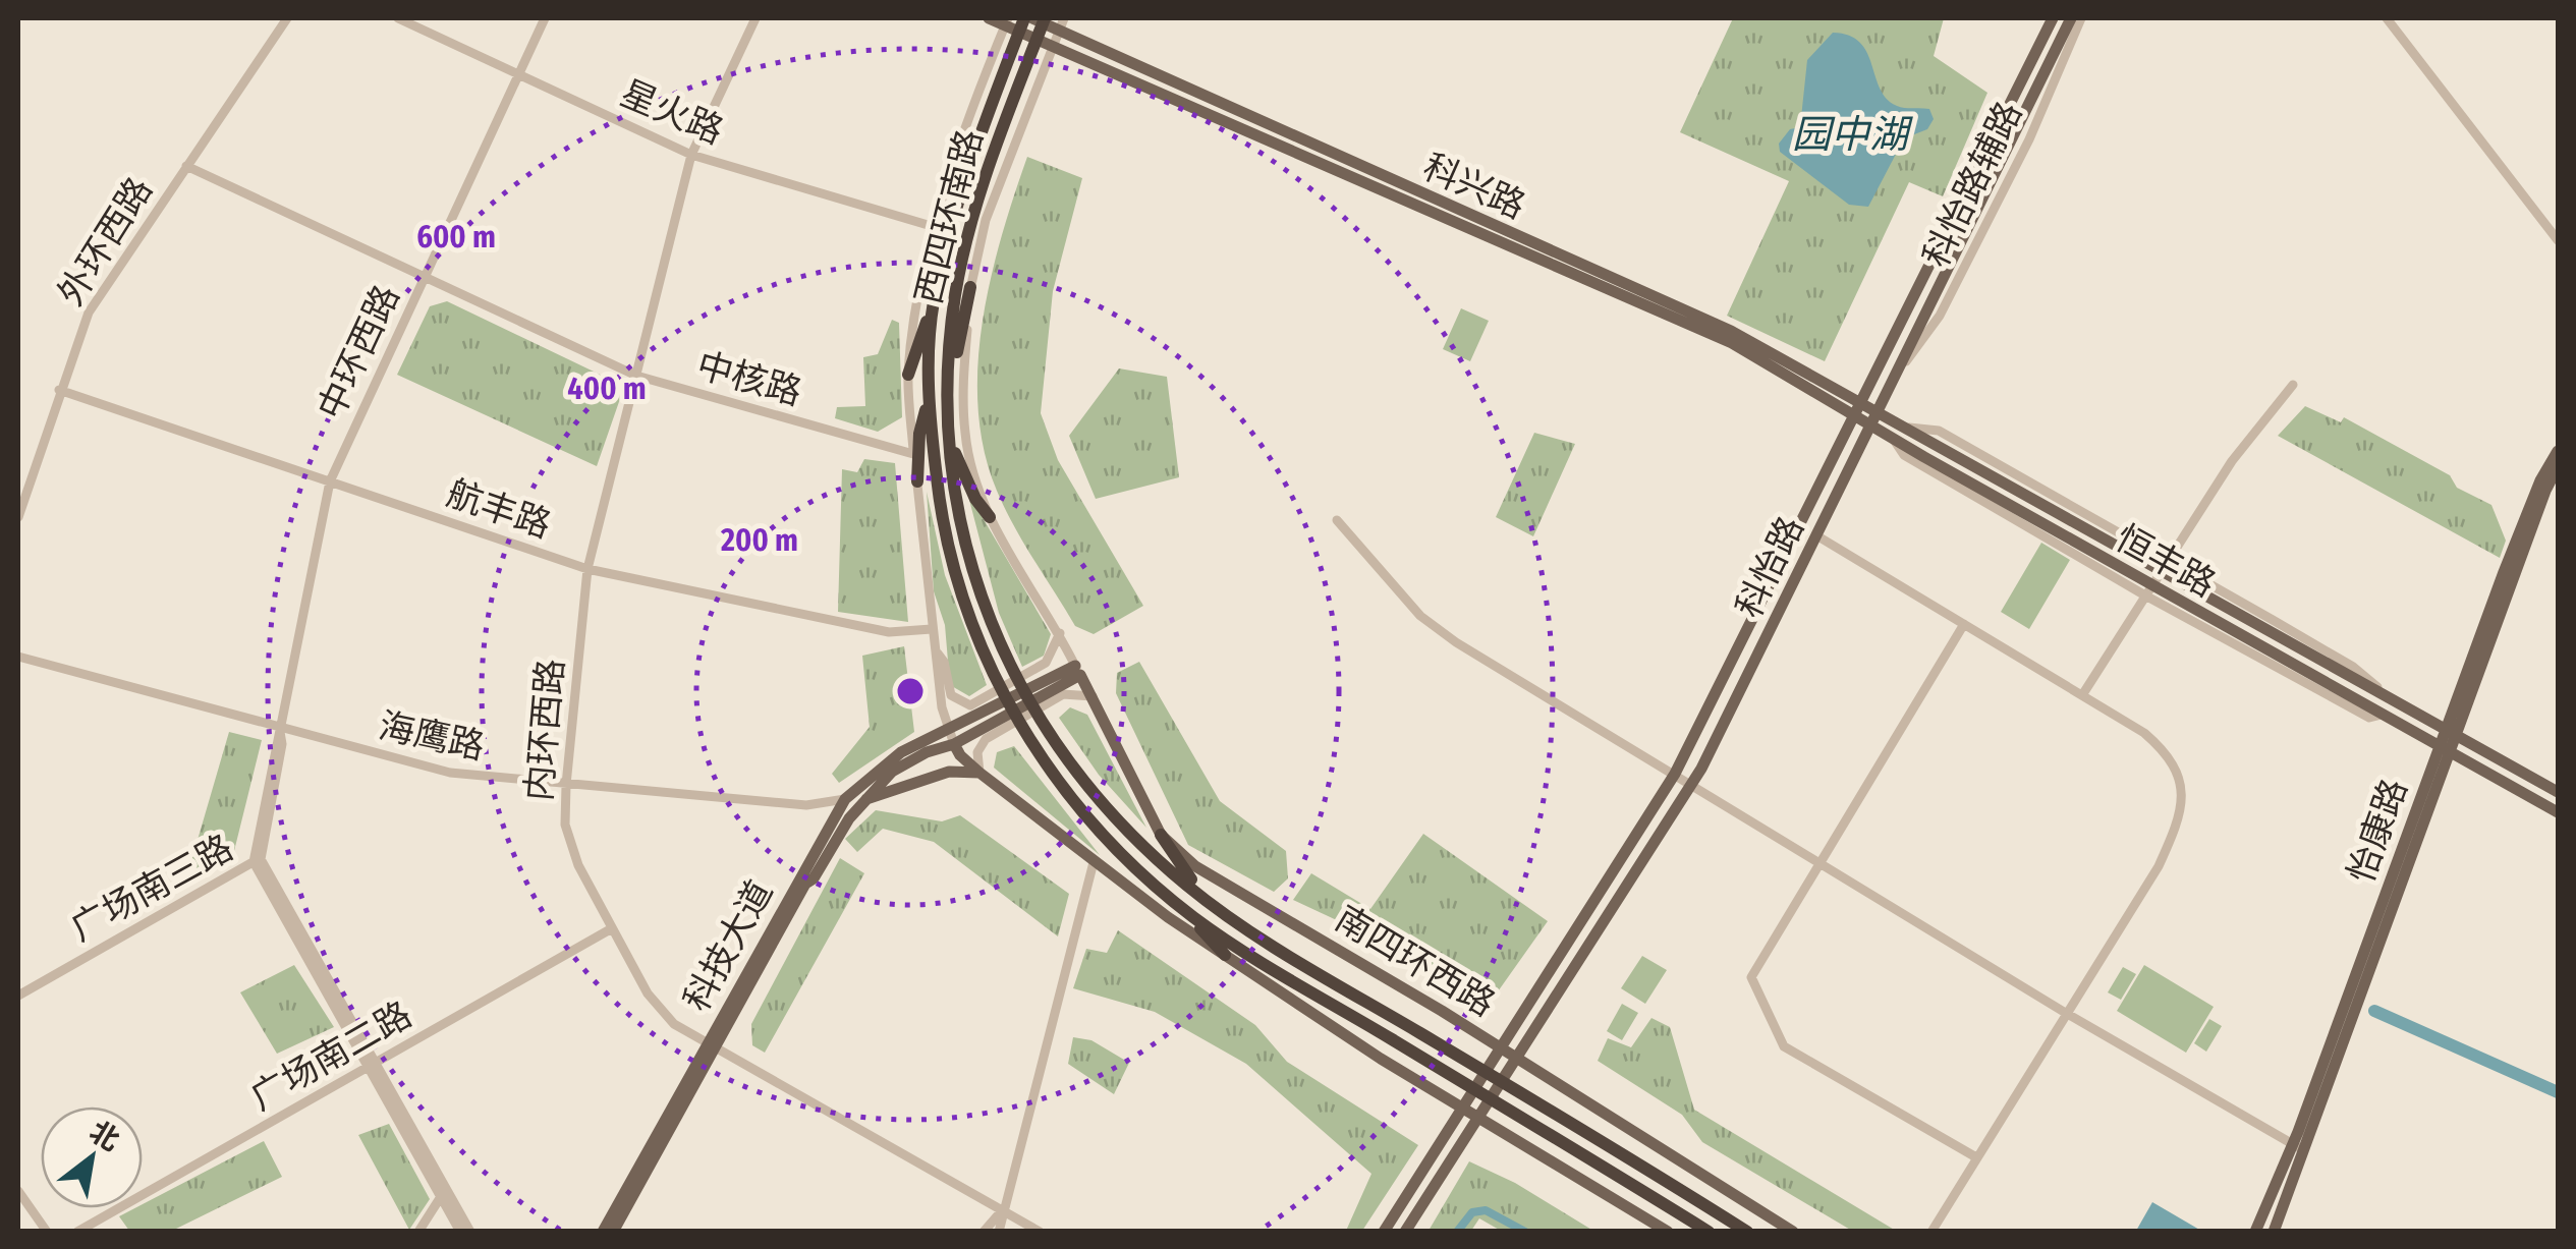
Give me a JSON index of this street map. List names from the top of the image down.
{
  "streets": {
    "highway": ["西四环南路"],
    "main road": [
      "科兴路",
      "恒丰路",
      "科怡路",
      "怡康路",
      "科技大道",
      "南四环西路"
    ],
    "street": [
      "星火路",
      "科怡路辅路",
      "外环西路",
      "中环西路",
      "中核路",
      "航丰路",
      "内环西路",
      "海鹰路",
      "广场南三路",
      "广场南二路"
    ]
  },
  "crossings": [
    ["星火路", "西四环南路"],
    ["星火路", "中环西路"],
    ["星火路", "内环西路"],
    ["科怡路辅路", "科怡路"],
    ["科兴路", "西四环南路"],
    ["科兴路", "恒丰路"],
    ["科兴路", "科怡路"],
    ["西四环南路", "中核路"],
    ["西四环南路", "航丰路"],
    ["西四环南路", "科技大道"],
    ["西四环南路", "南四环西路"],
    ["外环西路", "中核路"],
    ["外环西路", "航丰路"],
    ["中环西路", "中核路"],
    ["中环西路", "航丰路"],
    ["中环西路", "海鹰路"],
    ["中环西路", "广场南三路"],
    ["中核路", "内环西路"],
    ["航丰路", "内环西路"],
    ["恒丰路", "科怡路"],
    ["恒丰路", "怡康路"],
    ["科怡路", "南四环西路"],
    ["内环西路", "海鹰路"],
    ["内环西路", "科技大道"],
    ["内环西路", "广场南二路"],
    ["海鹰路", "科技大道"]
  ],
  "water": ["园中湖"],
  "north": "top right",
  "rings": ["600 m", "400 m", "200 m"]
}
